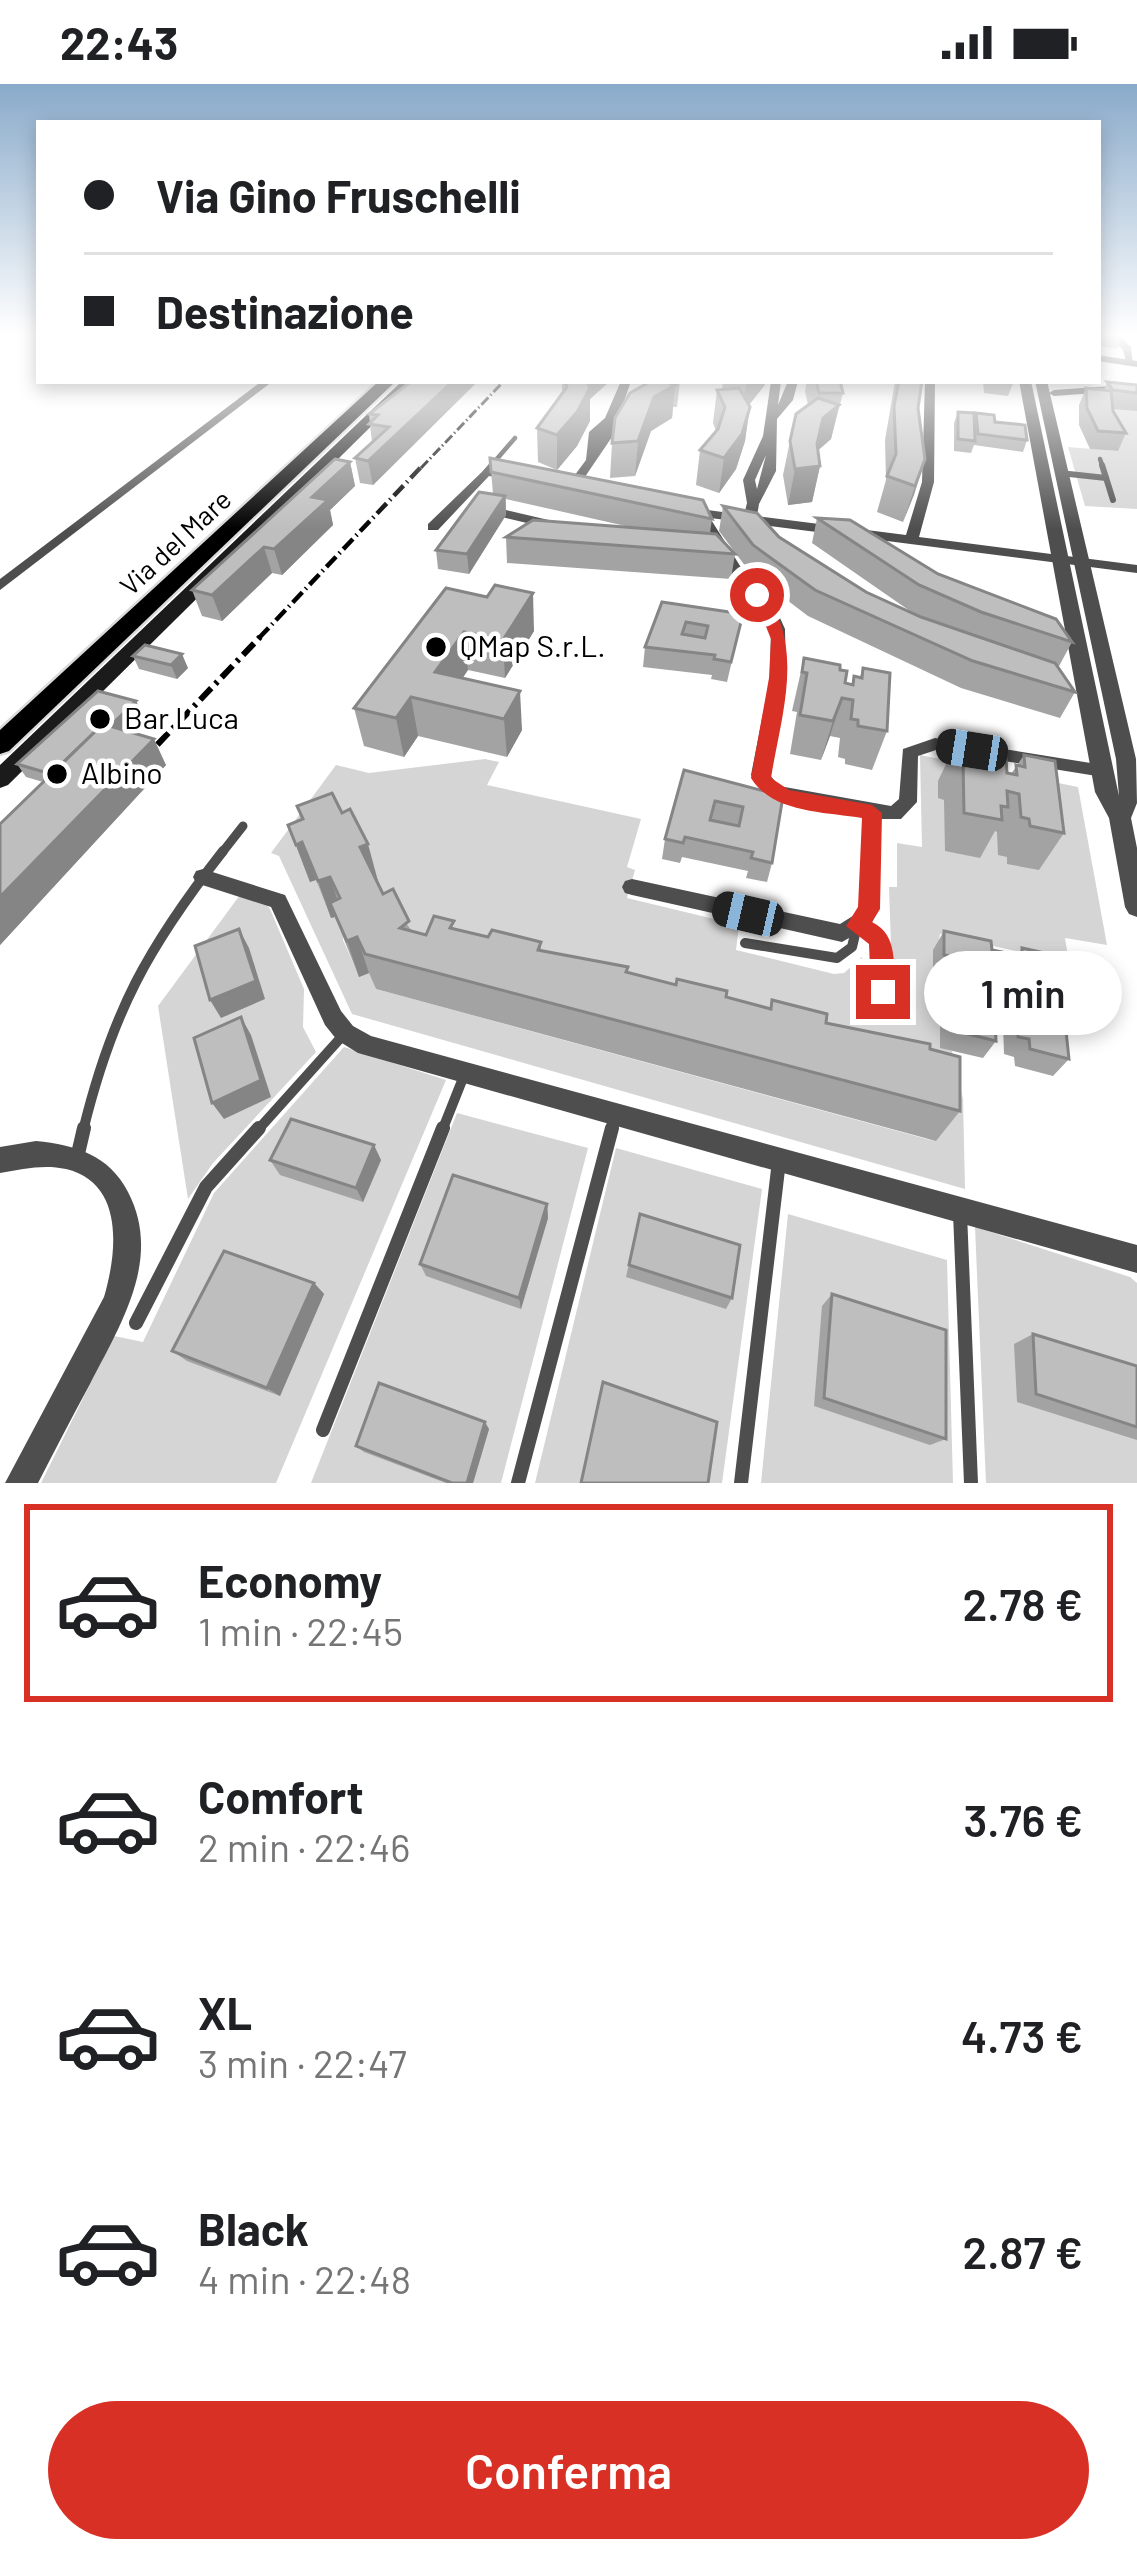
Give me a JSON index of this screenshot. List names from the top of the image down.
{
  "streets": {
    "main road": ["Via del Mare"]
  },
  "places": ["QMap S.r.L.", "Bar Luca", "Albino"],
  "page": {
    "status": "22:43",
    "banner": ["Via Gino Fruschelli", "Destinazione"],
    "bubble": "1 min",
    "list": [
      {
        "name": "Economy",
        "note": "1 min · 22:45",
        "value": "2.78 €"
      },
      {
        "name": "Comfort",
        "note": "2 min · 22:46",
        "value": "3.76 €"
      },
      {
        "name": "XL",
        "note": "3 min · 22:47",
        "value": "4.73 €"
      },
      {
        "name": "Black",
        "note": "4 min · 22:48",
        "value": "2.87 €"
      }
    ],
    "buttons": "Conferma"
  }
}
